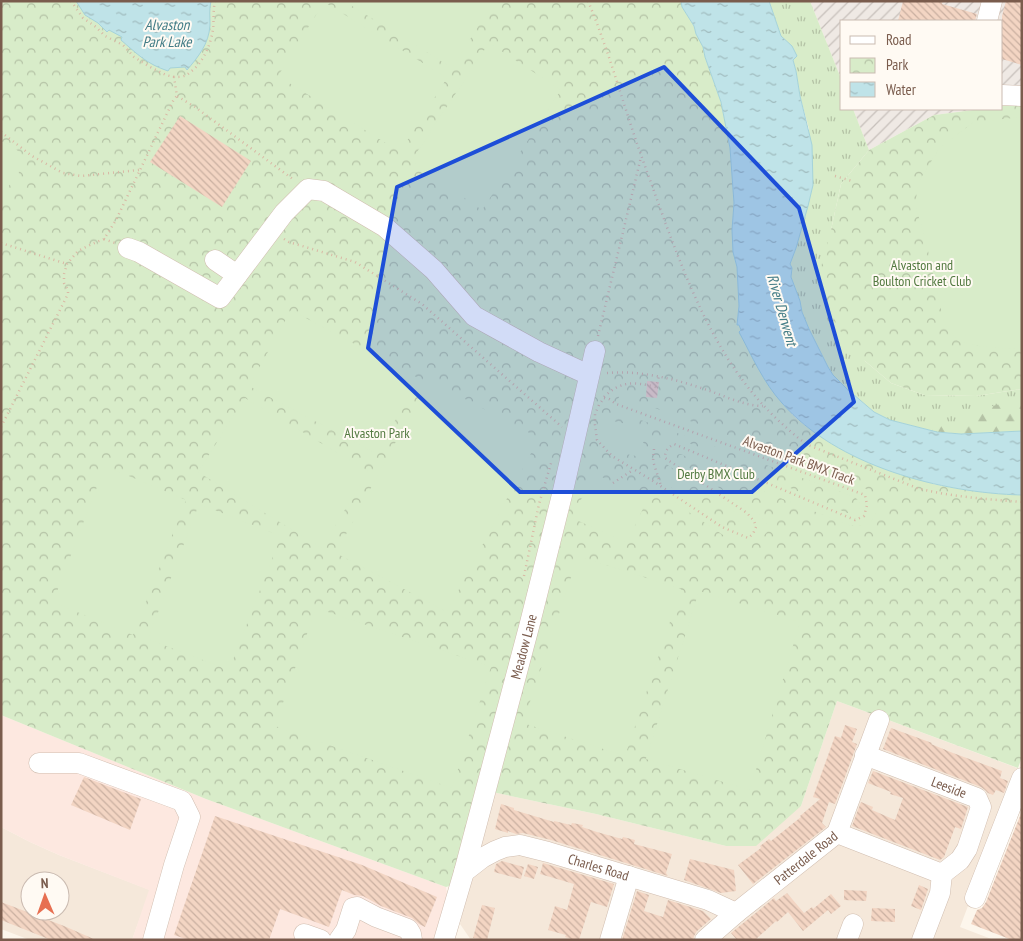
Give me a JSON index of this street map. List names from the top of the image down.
{
  "streets": {
    "street": [
      "Meadow Lane",
      "Leeside",
      "Patterdale Road",
      "Charles Road"
    ],
    "path": ["Alvaston Park BMX Track"]
  },
  "crossings": [
    ["Meadow Lane", "Charles Road"],
    ["Leeside", "Patterdale Road"],
    ["Patterdale Road", "Charles Road"]
  ],
  "water": ["Alvaston Park Lake", "River Derwent"],
  "parks": ["Alvaston and Boulton Cricket Club", "Alvaston Park", "Derby BMX Club"],
  "legend": ["Road", "Park", "Water"],
  "north": "top"
}
